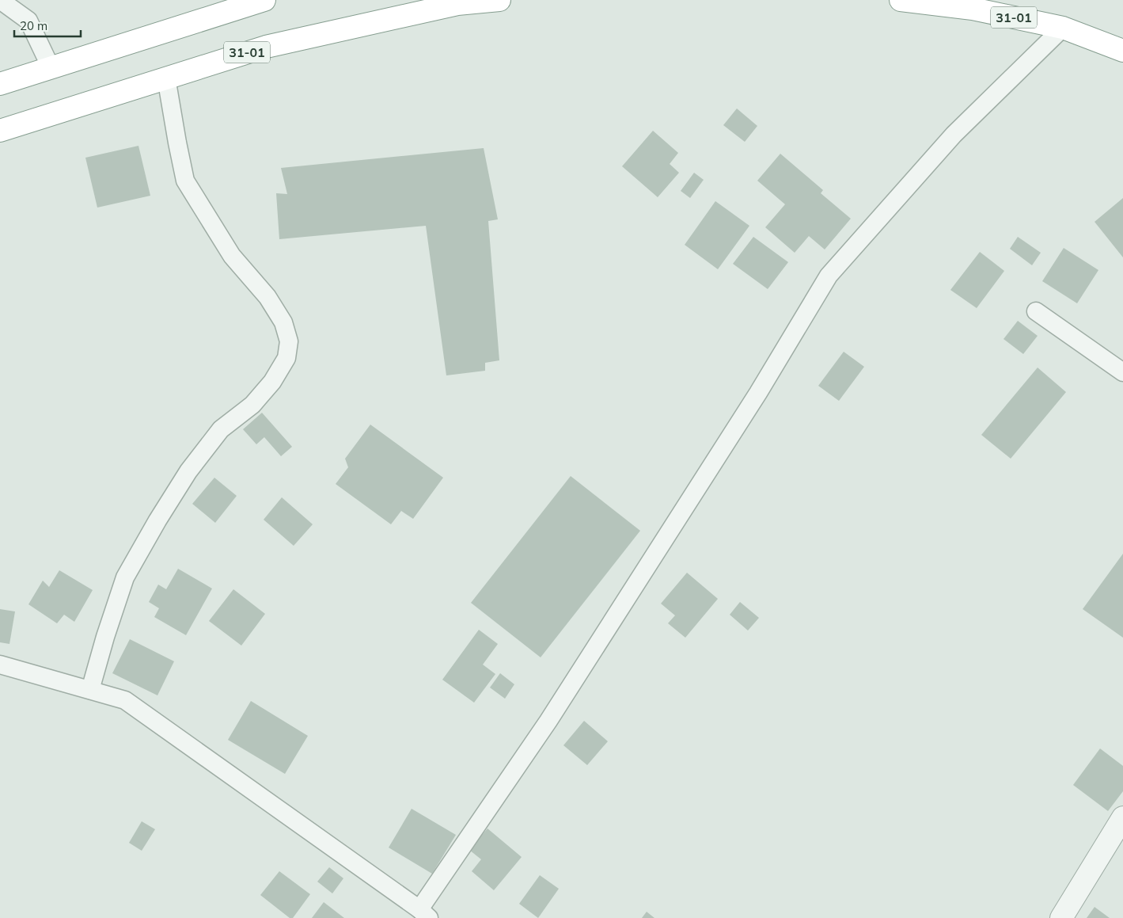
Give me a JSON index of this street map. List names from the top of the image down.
{
  "streets": {
    "highway": ["31-01"]
  },
  "scale_bar": "20 m"
}
